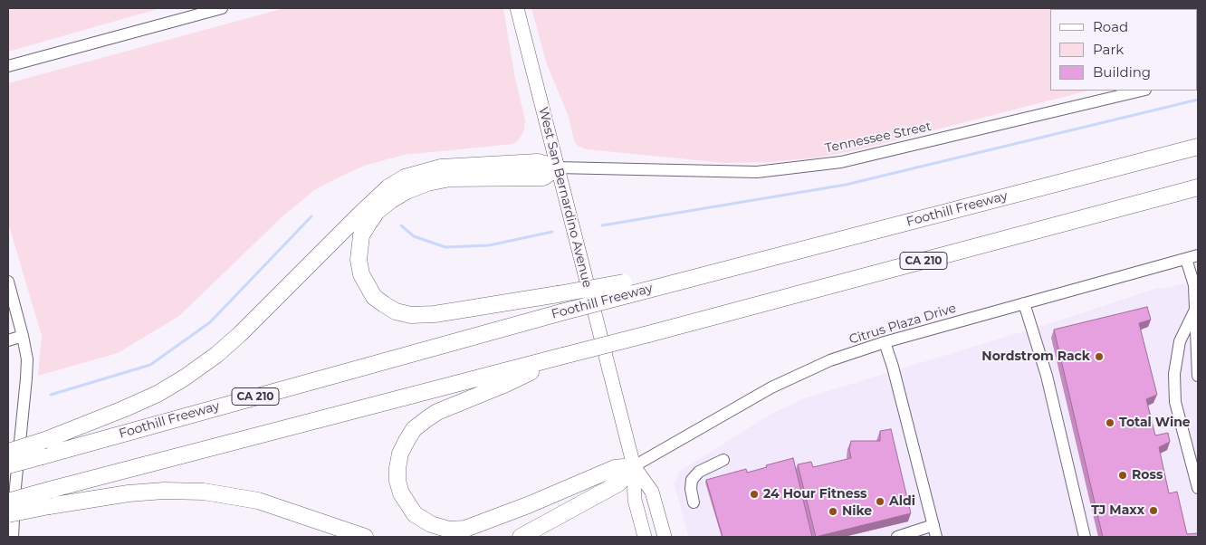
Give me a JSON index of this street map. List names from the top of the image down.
{
  "streets": {
    "highway": ["Foothill Freeway", "CA 210"],
    "main road": ["West San Bernardino Avenue"],
    "street": ["Tennessee Street", "Citrus Plaza Drive"]
  },
  "crossings": [
    ["Tennessee Street", "West San Bernardino Avenue"],
    ["West San Bernardino Avenue", "Citrus Plaza Drive"]
  ],
  "places": [
    "Nordstrom Rack",
    "Total Wine",
    "Ross",
    "24 Hour Fitness",
    "Aldi",
    "TJ Maxx",
    "Nike"
  ],
  "legend": ["Road", "Park", "Building"]
}
